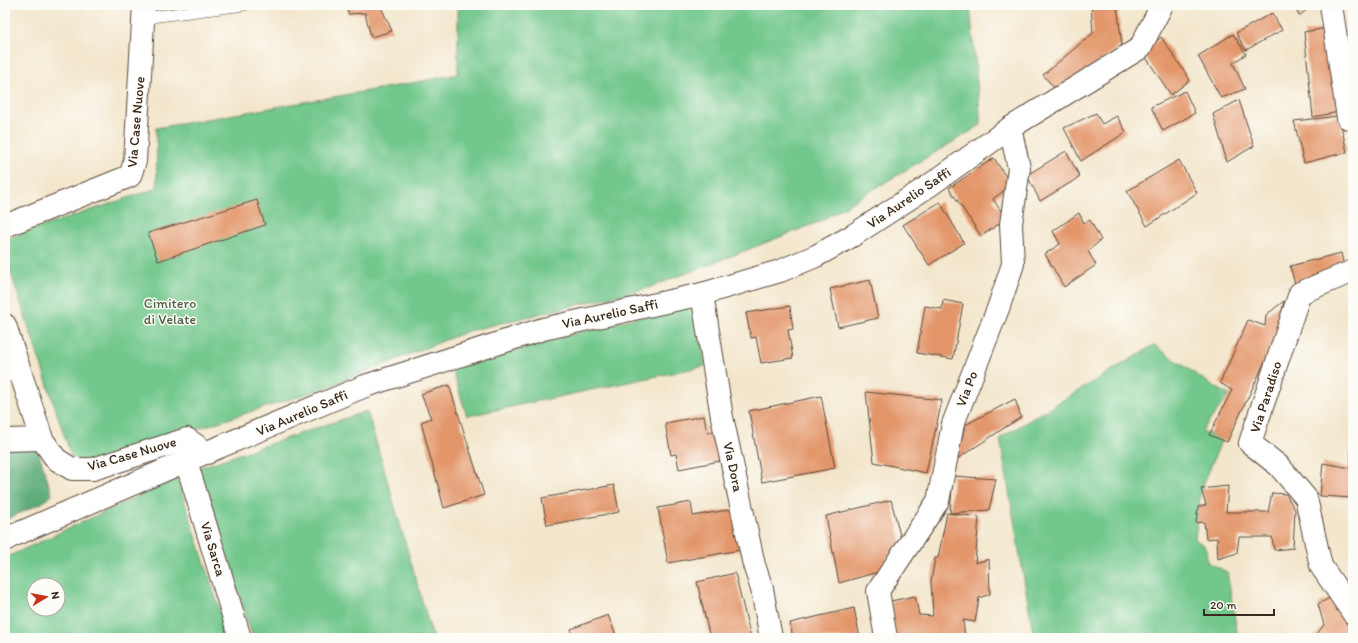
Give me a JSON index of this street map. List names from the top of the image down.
{
  "streets": {
    "street": [
      "Via Case Nuove",
      "Via Aurelio Saffi",
      "Via Po",
      "Via Paradiso",
      "Via Dora",
      "Via Sarca"
    ]
  },
  "crossings": [
    ["Via Case Nuove", "Via Aurelio Saffi"],
    ["Via Aurelio Saffi", "Via Po"],
    ["Via Aurelio Saffi", "Via Dora"],
    ["Via Aurelio Saffi", "Via Sarca"]
  ],
  "parks": ["Cimitero di Velate"],
  "scale_bar": "20 m",
  "north": "right"
}
